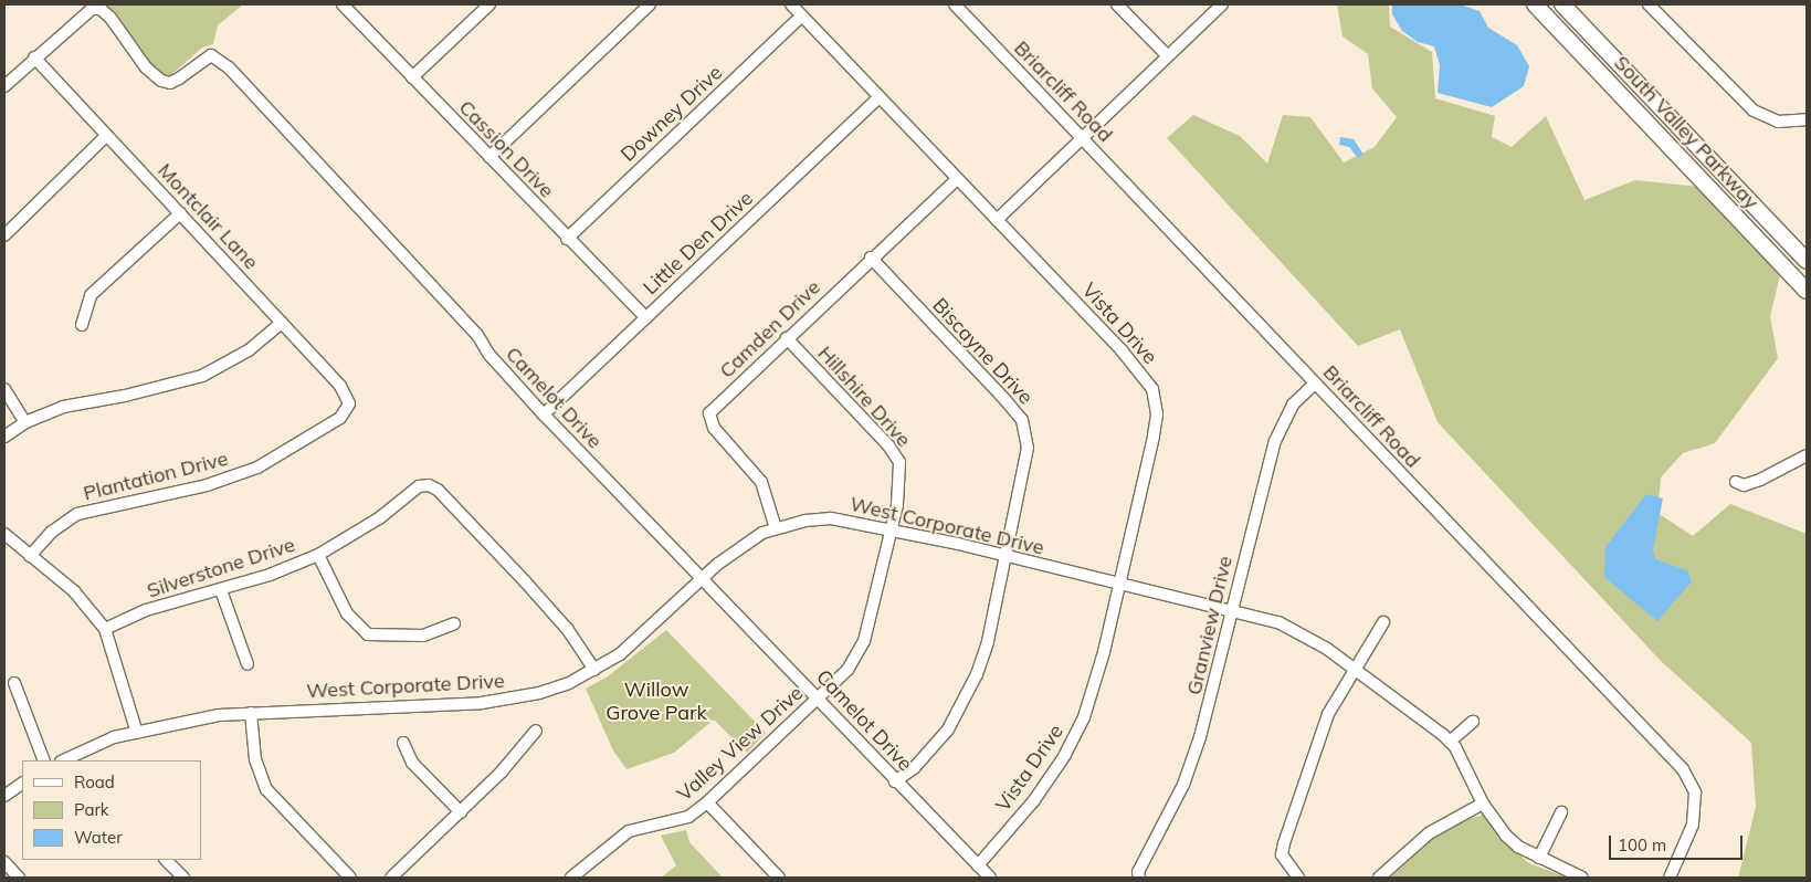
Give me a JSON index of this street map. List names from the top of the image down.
{
  "streets": {
    "main road": ["South Valley Parkway"],
    "street": [
      "Briarcliff Road",
      "Downey Drive",
      "Cassion Drive",
      "Montclair Lane",
      "Little Den Drive",
      "Vista Drive",
      "Camden Drive",
      "Biscayne Drive",
      "Hillshire Drive",
      "Camelot Drive",
      "Plantation Drive",
      "West Corporate Drive",
      "Silverstone Drive",
      "Granview Drive",
      "Valley View Drive"
    ]
  },
  "crossings": [
    ["Briarcliff Road", "Granview Drive"],
    ["Downey Drive", "Cassion Drive"],
    ["Downey Drive", "Vista Drive"],
    ["Cassion Drive", "Little Den Drive"],
    ["Montclair Lane", "Camelot Drive"],
    ["Montclair Lane", "Plantation Drive"],
    ["Little Den Drive", "Vista Drive"],
    ["Little Den Drive", "Camelot Drive"],
    ["Vista Drive", "Camden Drive"],
    ["Vista Drive", "Camelot Drive"],
    ["Vista Drive", "West Corporate Drive"],
    ["Camden Drive", "Biscayne Drive"],
    ["Camden Drive", "Hillshire Drive"],
    ["Camden Drive", "West Corporate Drive"],
    ["Biscayne Drive", "Camelot Drive"],
    ["Biscayne Drive", "West Corporate Drive"],
    ["Hillshire Drive", "Camelot Drive"],
    ["Hillshire Drive", "West Corporate Drive"],
    ["Hillshire Drive", "Valley View Drive"],
    ["Camelot Drive", "West Corporate Drive"],
    ["Camelot Drive", "Valley View Drive"],
    ["West Corporate Drive", "Silverstone Drive"],
    ["West Corporate Drive", "Granview Drive"]
  ],
  "parks": ["Willow Grove Park"],
  "legend": ["Road", "Park", "Water"],
  "scale_bar": "100 m"
}
